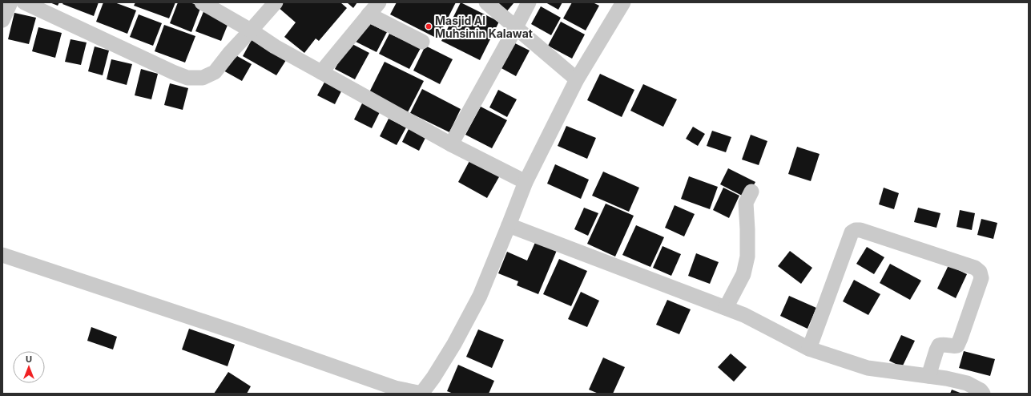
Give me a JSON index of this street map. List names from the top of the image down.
{
  "places": ["Masjid Al Muhsinin Kalawat"],
  "north": "top"
}
